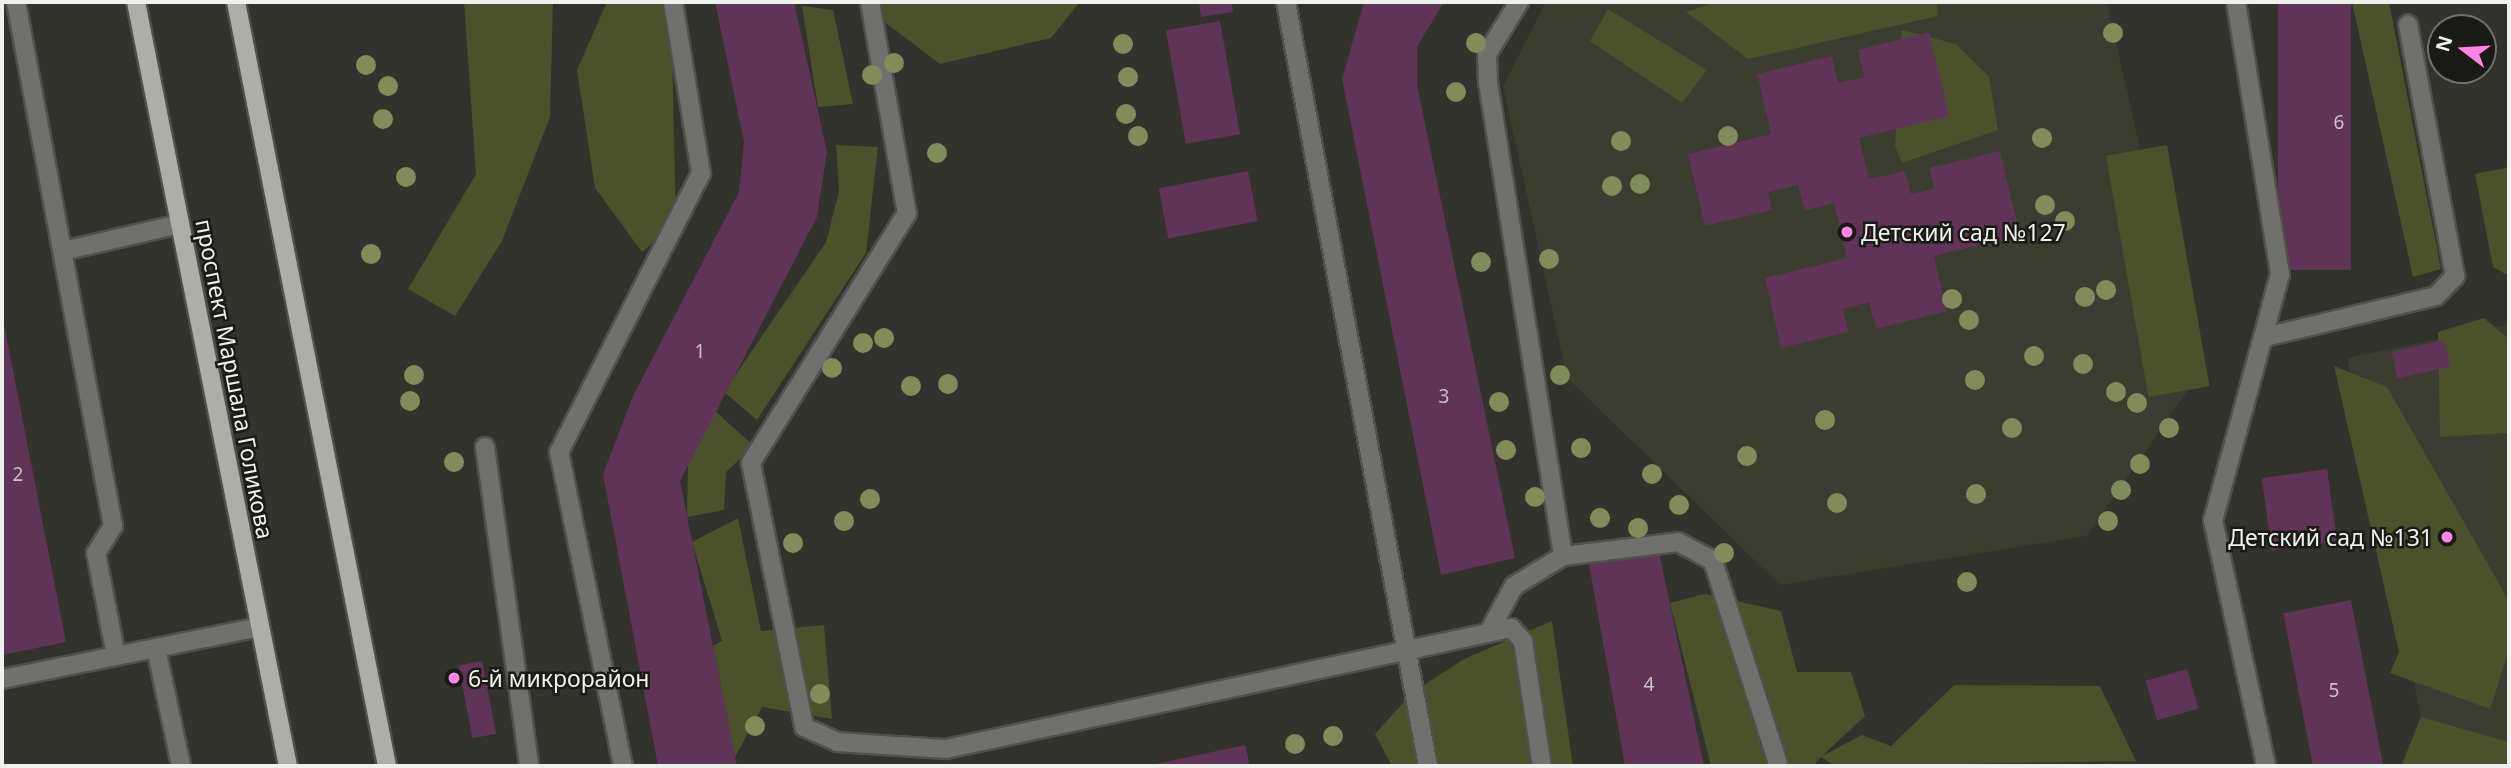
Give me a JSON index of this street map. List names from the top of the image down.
{
  "streets": {
    "main road": ["проспект Маршала Голикова"]
  },
  "places": ["Детский сад №127", "Детский сад №131", "6-й микрорайон"],
  "house_numbers": [
    "6",
    "1",
    "3",
    "2",
    "4",
    "5"
  ],
  "north": "left"
}
